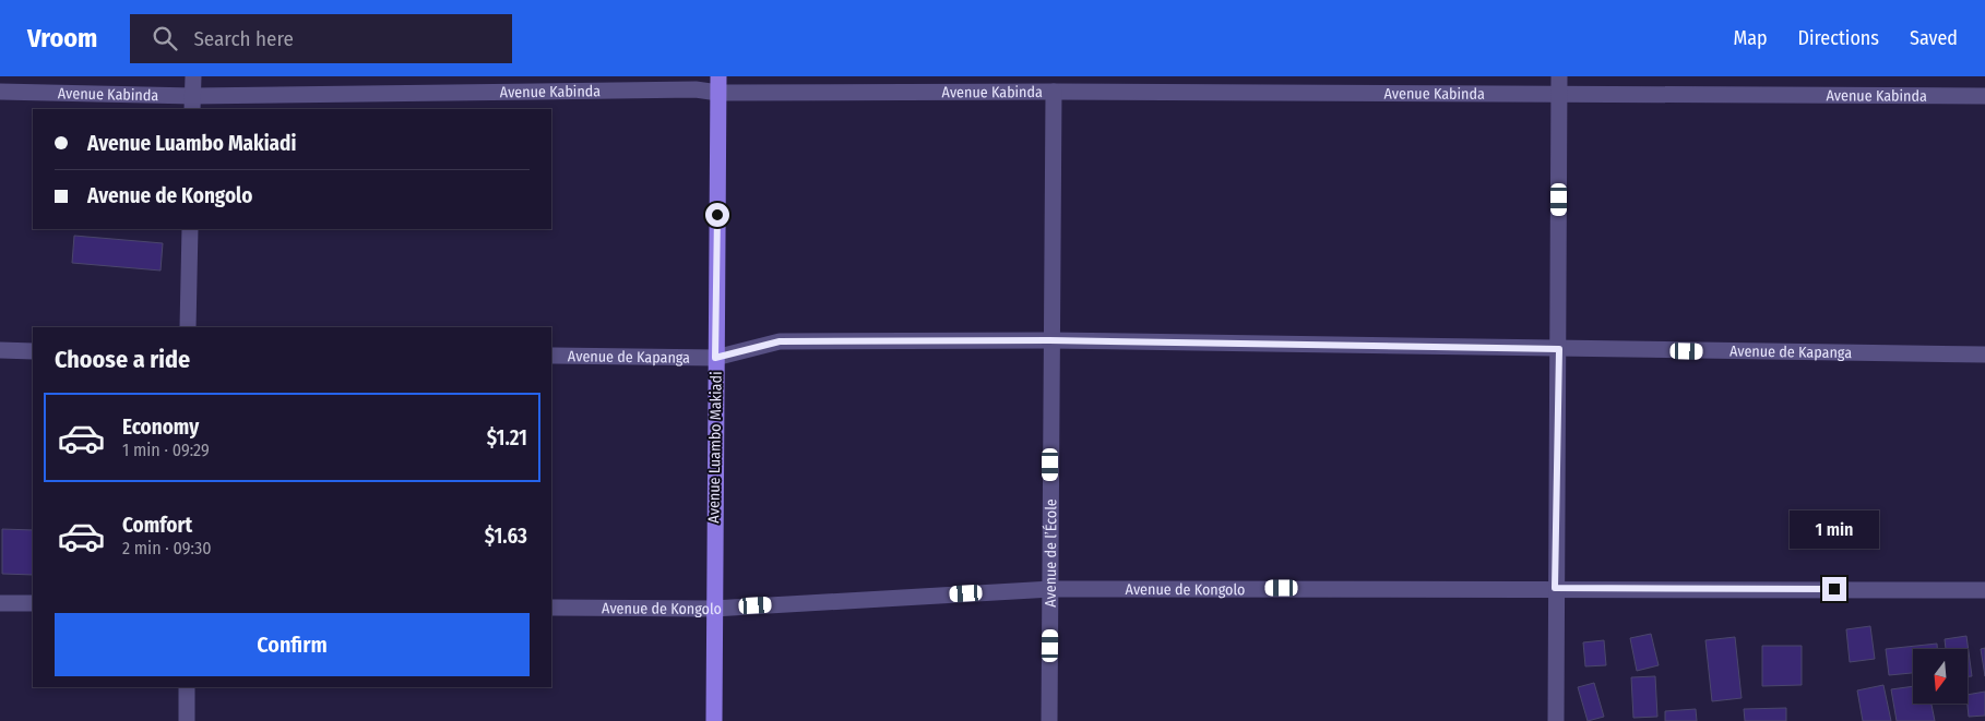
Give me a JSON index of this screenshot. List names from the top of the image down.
{
  "streets": {
    "main road": ["Avenue Luambo Makiadi"],
    "street": [
      "Avenue Kabinda",
      "Avenue de Kapanga",
      "Avenue de l’École",
      "Avenue de Kongolo"
    ]
  },
  "crossings": [
    ["Avenue Kabinda", "Avenue Luambo Makiadi"],
    ["Avenue Kabinda", "Avenue de l’École"],
    ["Avenue de Kapanga", "Avenue Luambo Makiadi"],
    ["Avenue de Kapanga", "Avenue de l’École"],
    ["Avenue Luambo Makiadi", "Avenue de Kongolo"],
    ["Avenue de l’École", "Avenue de Kongolo"]
  ],
  "north": "bottom",
  "page": {
    "header": "Vroom",
    "search": "Search here",
    "nav": ["Map", "Directions", "Saved"],
    "banner": ["Avenue Luambo Makiadi", "Avenue de Kongolo"],
    "heading": "Choose a ride",
    "list": [
      {
        "name": "Economy",
        "note": "1 min · 09:29",
        "value": "$1.21"
      },
      {
        "name": "Comfort",
        "note": "2 min · 09:30",
        "value": "$1.63"
      }
    ],
    "bubble": "1 min",
    "buttons": "Confirm"
  }
}
